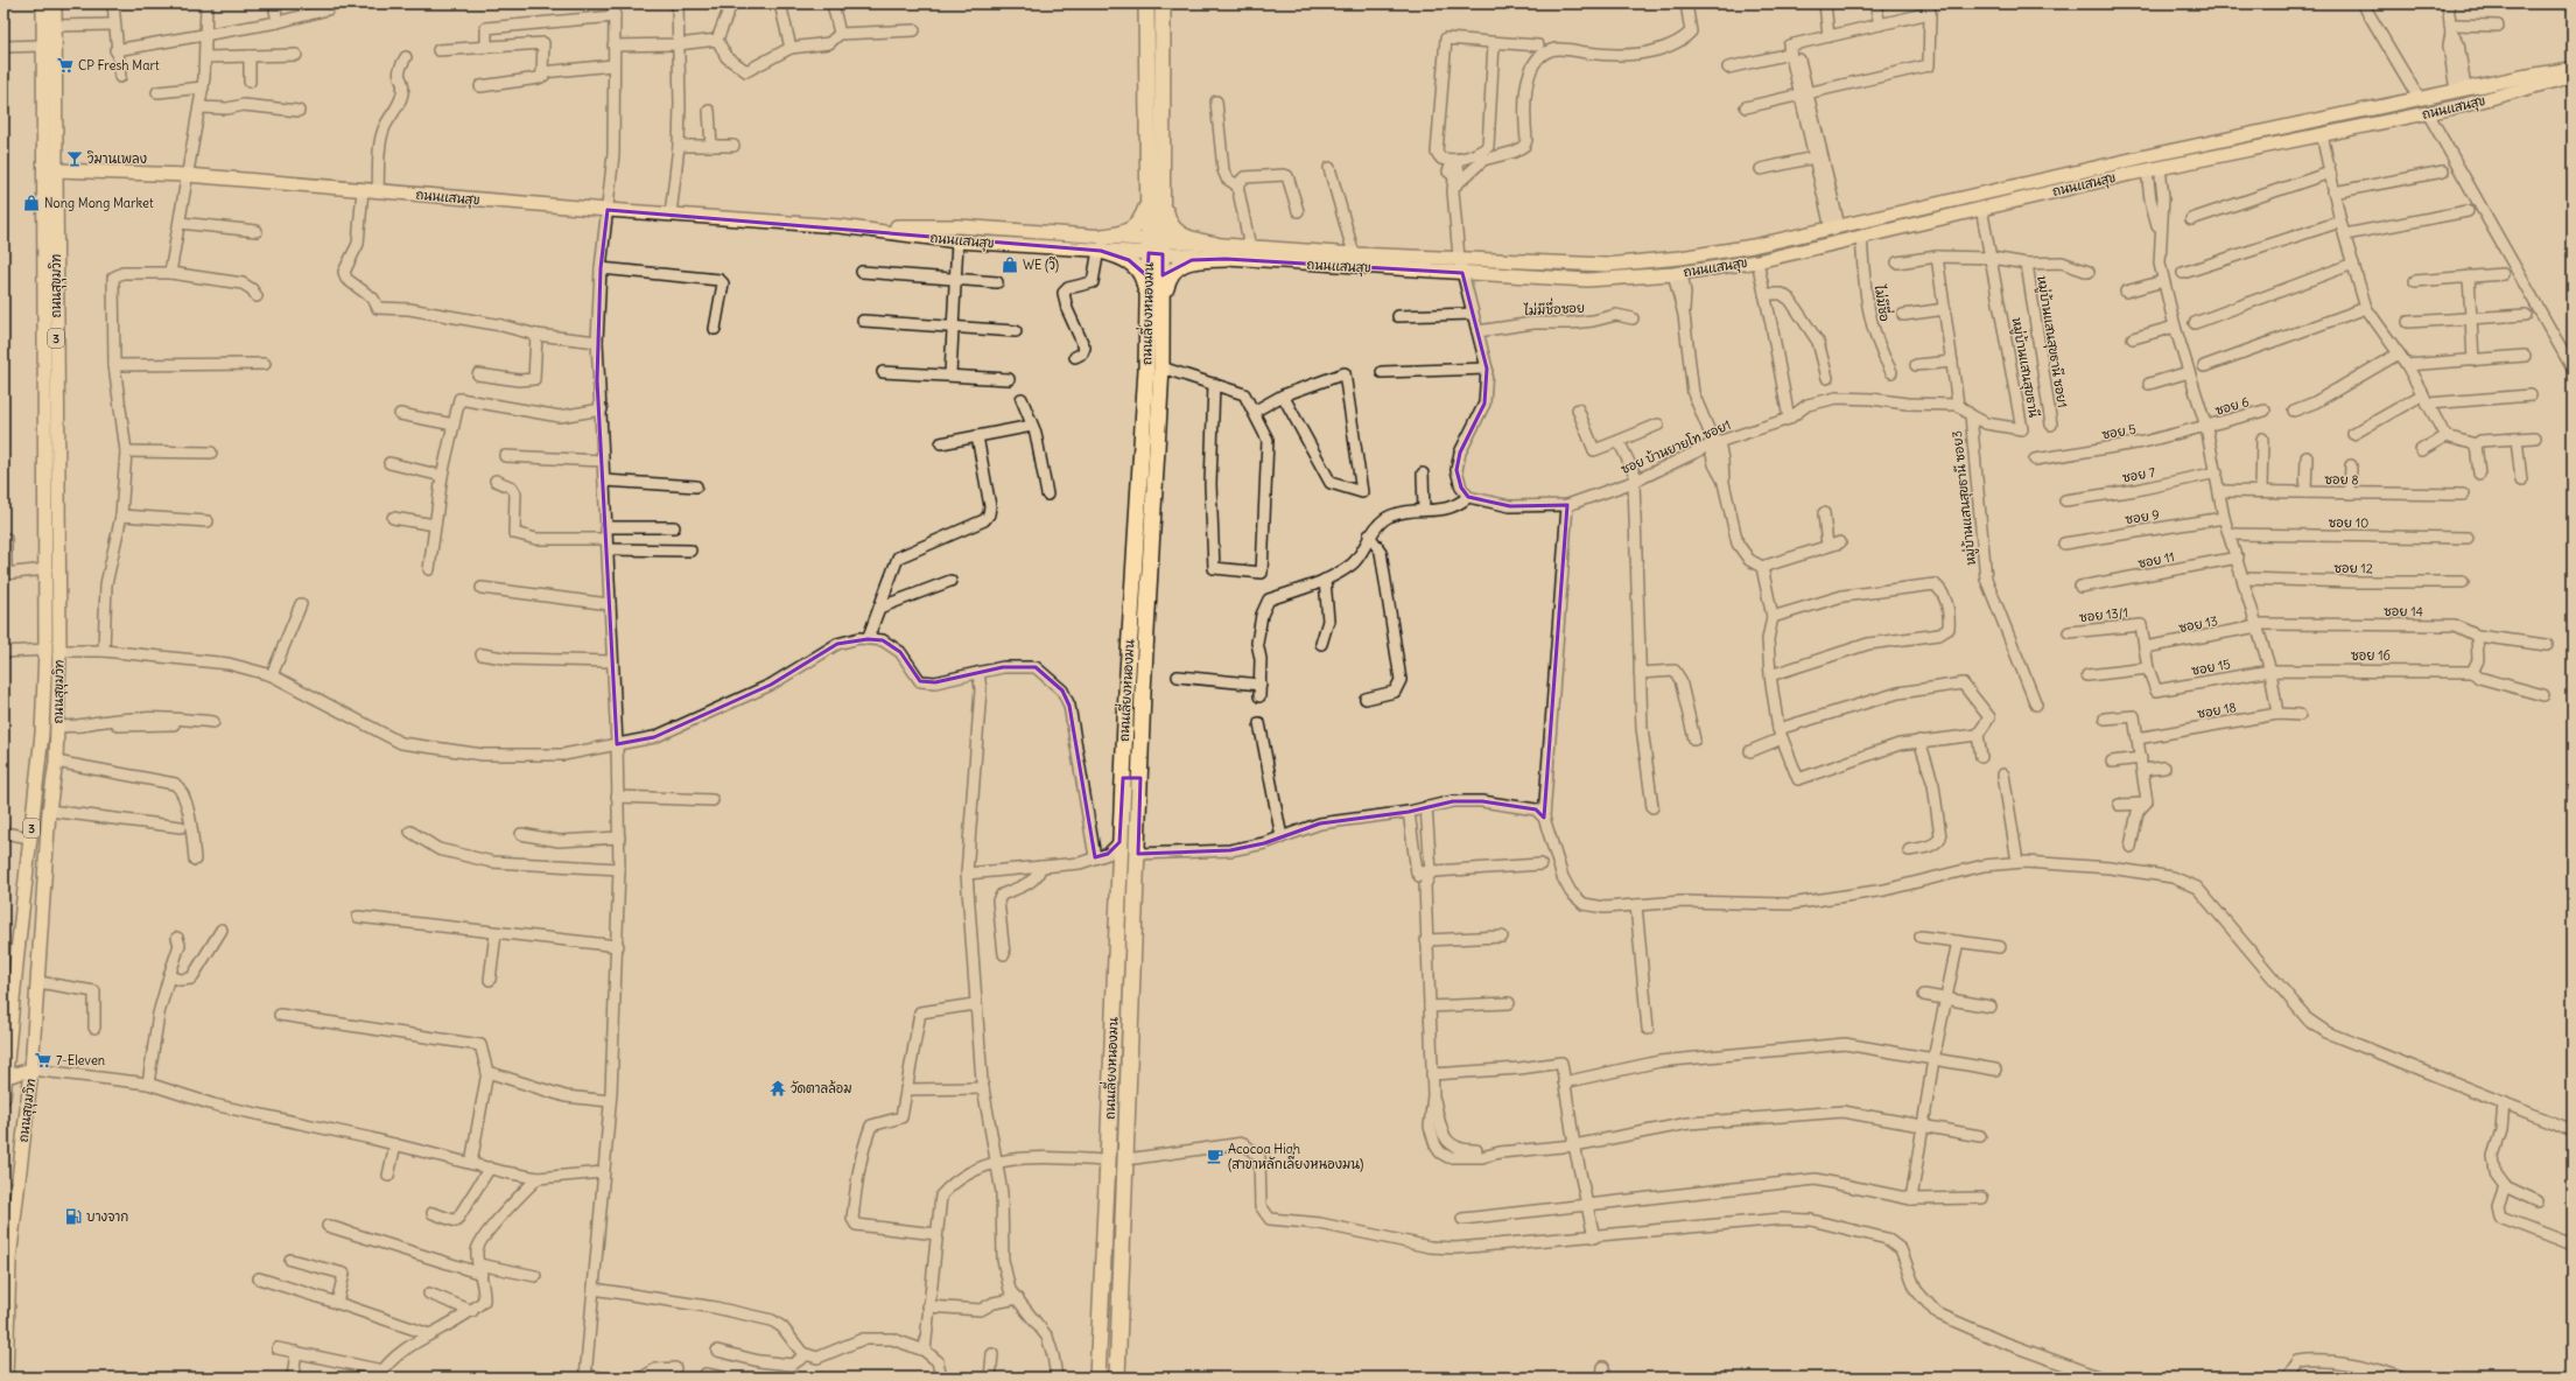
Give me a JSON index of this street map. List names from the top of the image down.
{
  "streets": {
    "highway": ["ถนนเลี่ยงหนองมน"],
    "main road": ["ถนนแสนสุข", "ถนนสุขุมวิท", "3"],
    "street": [
      "ไม่มีชื่อ",
      "ไม่มีชื่อซอย",
      "หมู่บ้านแสนสุขธานี ซอย1",
      "หมู่บ้านแสนสุขธานี",
      "ซอย 6",
      "ซอย 5",
      "ซอย บ้านยายโท ซอย1",
      "ซอย 7",
      "ซอย 8",
      "หมู่บ้านแสนสุขธานี ซอย3",
      "ซอย 9",
      "ซอย 10",
      "ซอย 11",
      "ซอย 12",
      "ซอย 14",
      "ซอย 13/1",
      "ซอย 13",
      "ซอย 16",
      "ซอย 15",
      "ซอย 18"
    ]
  },
  "crossings": [
    ["ถนนแสนสุข", "ถนนสุขุมวิท"],
    ["ถนนแสนสุข", "ไม่มีชื่อ"],
    ["ถนนแสนสุข", "ถนนเลี่ยงหนองมน"],
    ["ถนนแสนสุข", "หมู่บ้านแสนสุขธานี"],
    ["หมู่บ้านแสนสุขธานี", "หมู่บ้านแสนสุขธานี ซอย3"],
    ["ซอย 6", "ซอย 5"],
    ["ซอย บ้านยายโท ซอย1", "หมู่บ้านแสนสุขธานี ซอย3"],
    ["ซอย 14", "ซอย 13"],
    ["ซอย 13/1", "ซอย 13"],
    ["ซอย 16", "ซอย 15"]
  ],
  "places": {
    "supermarket": ["CP Fresh Mart", "7-Eleven"],
    "bar": ["วิมานเพลง"],
    "shop": ["Nong Mong Market", "WE (วี)"],
    "temple": ["วัดตาลล้อม"],
    "cafe": ["Acocoa High (สาขาหลักเลี่ยงหนองมน)"],
    "fuel station": ["บางจาก"]
  }
}
